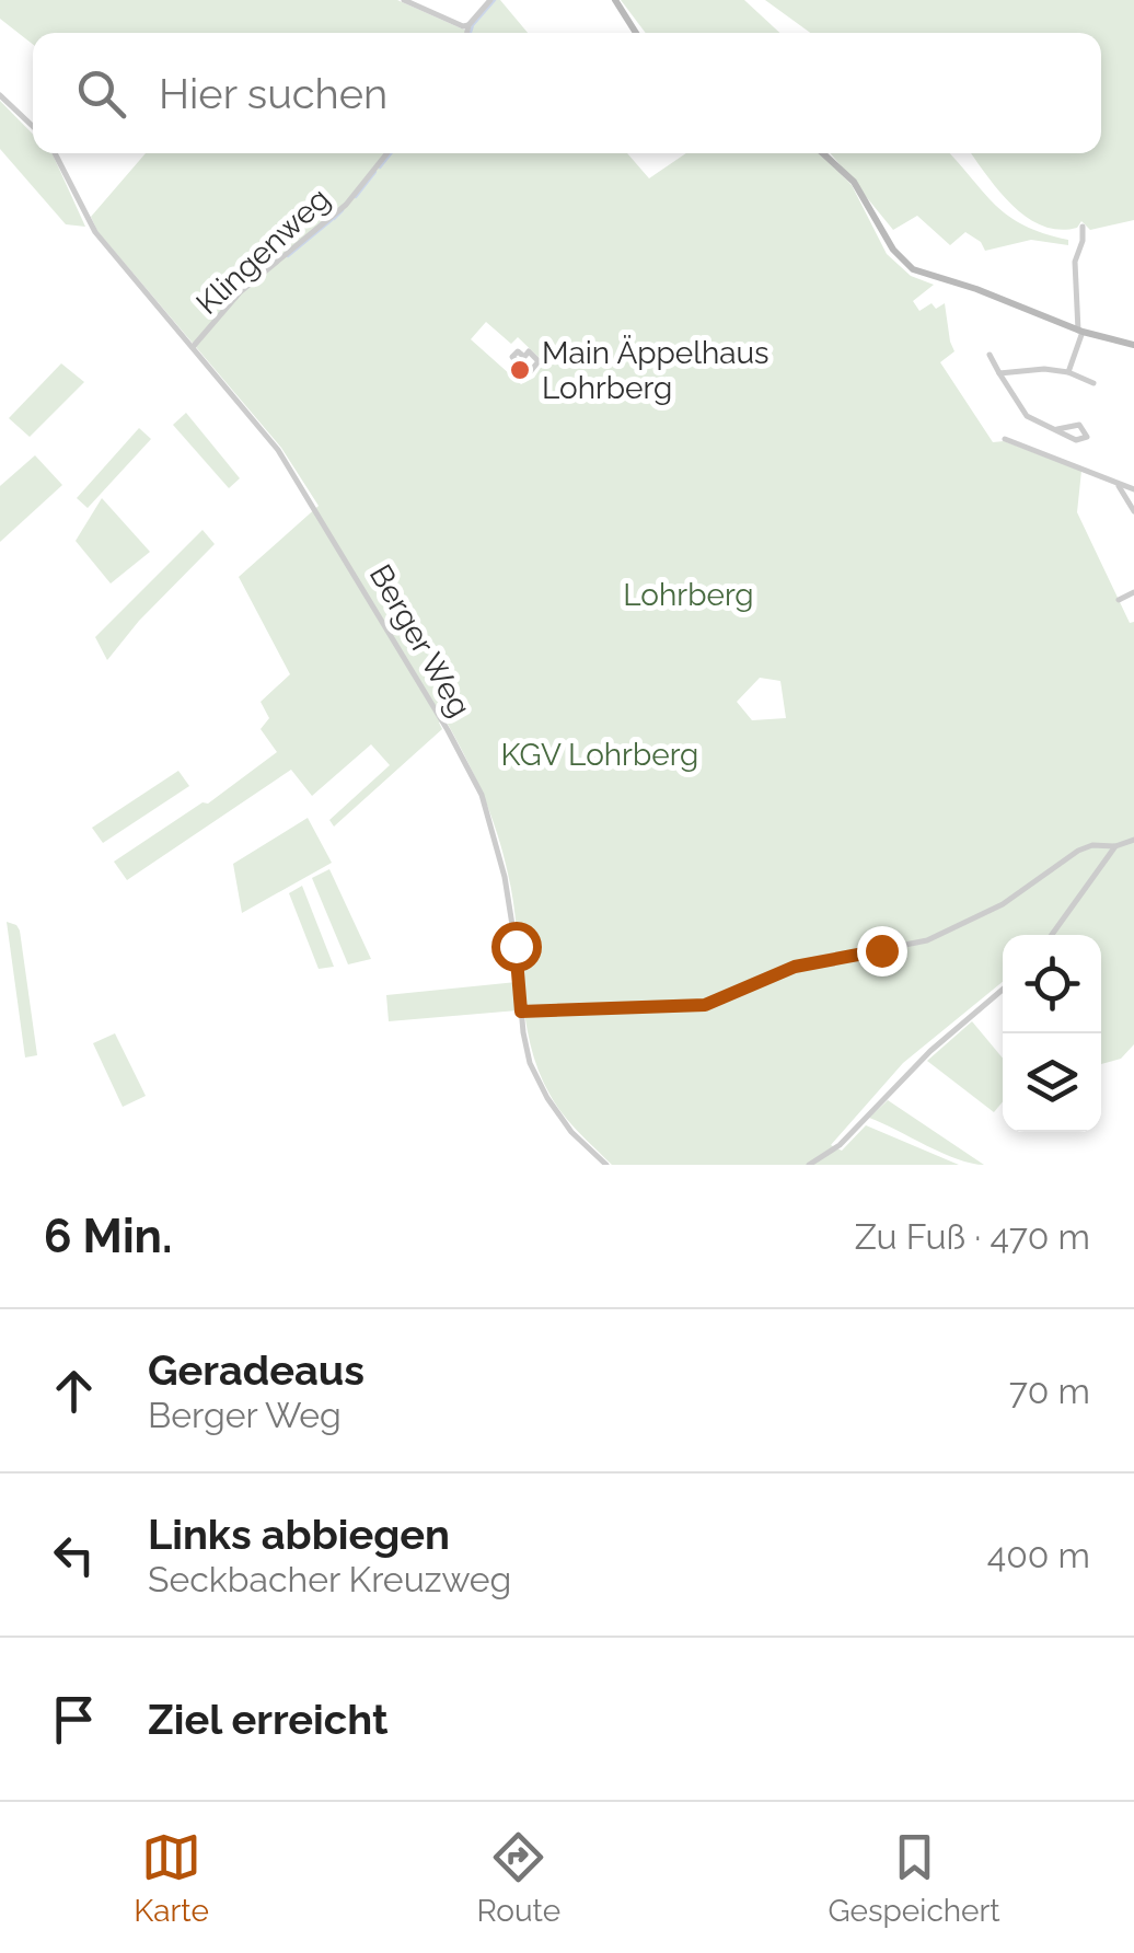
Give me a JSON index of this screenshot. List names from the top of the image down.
{
  "streets": {
    "street": ["Klingenweg", "Berger Weg"]
  },
  "crossings": [
    ["Klingenweg", "Berger Weg"]
  ],
  "parks": ["Lohrberg", "KGV Lohrberg"],
  "places": ["Main Äppelhaus Lohrberg"],
  "page": {
    "search": "Hier suchen",
    "heading": ["6 Min.", "Zu Fuß · 470 m"],
    "list": [
      ["Geradeaus", "Berger Weg", "70 m"],
      ["Links abbiegen", "Seckbacher Kreuzweg", "400 m"],
      "Ziel erreicht"
    ],
    "nav": ["Karte", "Route", "Gespeichert"]
  }
}
